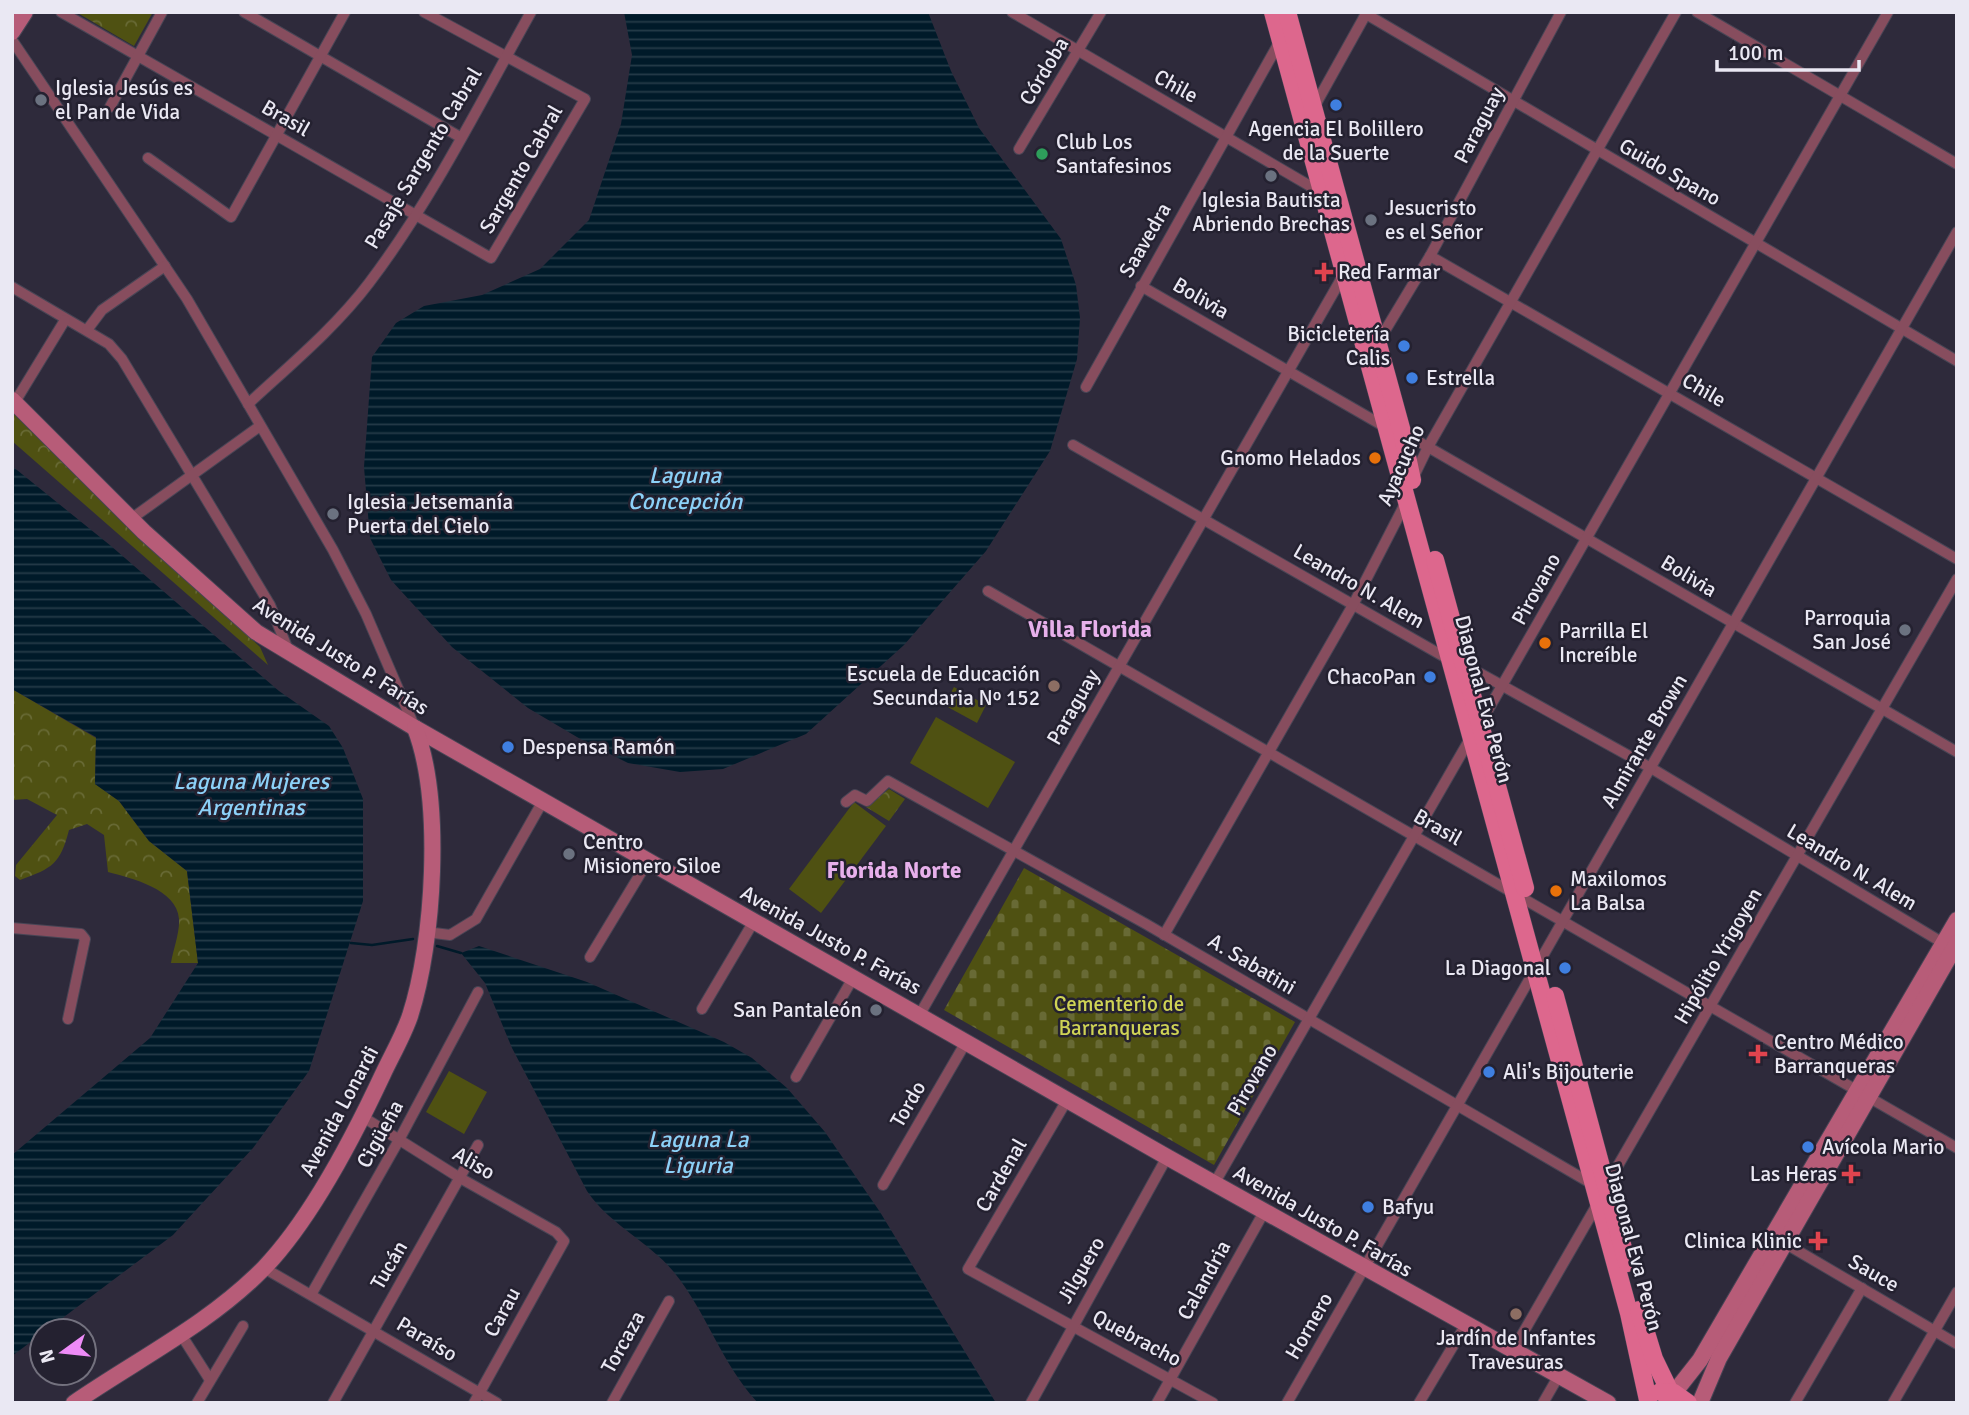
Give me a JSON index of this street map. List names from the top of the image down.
{
  "streets": {
    "main road": ["Diagonal Eva Perón"],
    "street": [
      "Córdoba",
      "Chile",
      "Brasil",
      "Paraguay",
      "Pasaje Sargento Cabral",
      "Sargento Cabral",
      "Guido Spano",
      "Saavedra",
      "Bolivia",
      "Ayacucho",
      "Leandro N. Alem",
      "Pirovano",
      "Avenida Justo P. Farías",
      "Almirante Brown",
      "Hipólito Yrigoyen",
      "A. Sabatini",
      "Tordo",
      "Avenida Lonardi",
      "Cigüeña",
      "Aliso",
      "Cardenal",
      "Tucán",
      "Jilguero",
      "Sauce",
      "Calandria",
      "Carau",
      "Hornero",
      "Quebracho",
      "Paraíso",
      "Torcaza"
    ]
  },
  "crossings": [
    ["Córdoba", "Chile"],
    ["Chile", "Paraguay"],
    ["Chile", "Saavedra"],
    ["Chile", "Ayacucho"],
    ["Chile", "Pirovano"],
    ["Chile", "Diagonal Eva Perón"],
    ["Chile", "Almirante Brown"],
    ["Brasil", "Paraguay"],
    ["Brasil", "Pasaje Sargento Cabral"],
    ["Brasil", "Sargento Cabral"],
    ["Brasil", "Ayacucho"],
    ["Brasil", "Pirovano"],
    ["Brasil", "Diagonal Eva Perón"],
    ["Brasil", "Almirante Brown"],
    ["Brasil", "Hipólito Yrigoyen"],
    ["Paraguay", "Guido Spano"],
    ["Paraguay", "Bolivia"],
    ["Paraguay", "Leandro N. Alem"],
    ["Paraguay", "Avenida Justo P. Farías"],
    ["Paraguay", "Diagonal Eva Perón"],
    ["Paraguay", "A. Sabatini"],
    ["Pasaje Sargento Cabral", "Sargento Cabral"],
    ["Guido Spano", "Ayacucho"],
    ["Guido Spano", "Pirovano"],
    ["Guido Spano", "Almirante Brown"],
    ["Saavedra", "Bolivia"],
    ["Saavedra", "Diagonal Eva Perón"],
    ["Bolivia", "Ayacucho"],
    ["Bolivia", "Pirovano"],
    ["Bolivia", "Diagonal Eva Perón"],
    ["Bolivia", "Almirante Brown"],
    ["Bolivia", "Hipólito Yrigoyen"],
    ["Ayacucho", "Leandro N. Alem"],
    ["Ayacucho", "Diagonal Eva Perón"],
    ["Ayacucho", "A. Sabatini"],
    ["Leandro N. Alem", "Pirovano"],
    ["Leandro N. Alem", "Diagonal Eva Perón"],
    ["Leandro N. Alem", "Almirante Brown"],
    ["Leandro N. Alem", "Hipólito Yrigoyen"],
    ["Pirovano", "Avenida Justo P. Farías"],
    ["Pirovano", "Diagonal Eva Perón"],
    ["Pirovano", "A. Sabatini"],
    ["Avenida Justo P. Farías", "Almirante Brown"],
    ["Avenida Justo P. Farías", "Tordo"],
    ["Avenida Justo P. Farías", "Avenida Lonardi"],
    ["Avenida Justo P. Farías", "Cardenal"],
    ["Avenida Justo P. Farías", "Jilguero"],
    ["Avenida Justo P. Farías", "Calandria"],
    ["Avenida Justo P. Farías", "Hornero"],
    ["Diagonal Eva Perón", "Almirante Brown"],
    ["Diagonal Eva Perón", "Hipólito Yrigoyen"],
    ["Diagonal Eva Perón", "A. Sabatini"],
    ["Almirante Brown", "A. Sabatini"],
    ["Almirante Brown", "Hornero"],
    ["Hipólito Yrigoyen", "A. Sabatini"],
    ["Avenida Lonardi", "Aliso"],
    ["Avenida Lonardi", "Paraíso"],
    ["Cigüeña", "Aliso"],
    ["Cigüeña", "Paraíso"],
    ["Aliso", "Tucán"],
    ["Aliso", "Carau"],
    ["Cardenal", "Quebracho"],
    ["Tucán", "Paraíso"],
    ["Jilguero", "Quebracho"],
    ["Calandria", "Quebracho"],
    ["Carau", "Paraíso"]
  ],
  "districts": ["Villa Florida", "Florida Norte"],
  "water": ["Laguna Concepción", "Laguna Mujeres Argentinas", "Laguna La Liguria"],
  "parks": ["Cementerio de Barranqueras"],
  "places": {
    "other": [
      "Iglesia Jesús es el Pan de Vida",
      "Agencia El Bolillero de la Suerte",
      "Club Los Santafesinos",
      "Iglesia Bautista Abriendo Brechas",
      "Jesucristo es el Señor",
      "Bicicletería Calis",
      "Estrella",
      "Gnomo Helados",
      "Iglesia Jetsemanía Puerta del Cielo",
      "Parroquia San José",
      "Parrilla El Increíble",
      "ChacoPan",
      "Escuela de Educación Secundaria Nº 152",
      "Despensa Ramón",
      "Centro Misionero Siloe",
      "Maxilomos La Balsa",
      "La Diagonal",
      "San Pantaleón",
      "Ali's Bijouterie",
      "Avícola Mario",
      "Bafyu",
      "Jardín de Infantes Travesuras"
    ],
    "health": [
      "Red Farmar",
      "Centro Médico Barranqueras",
      "Las Heras",
      "Clinica Klinic"
    ]
  },
  "scale_bar": "100 m",
  "north": "left"
}
